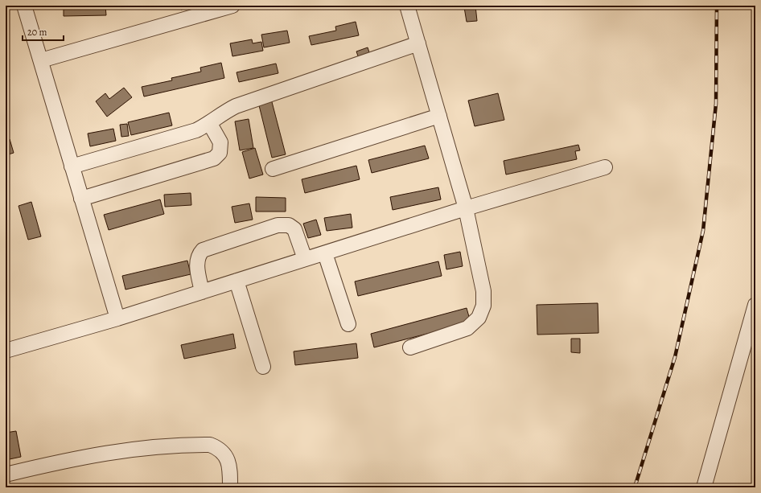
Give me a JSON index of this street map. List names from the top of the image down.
{
  "scale_bar": "20 m"
}
